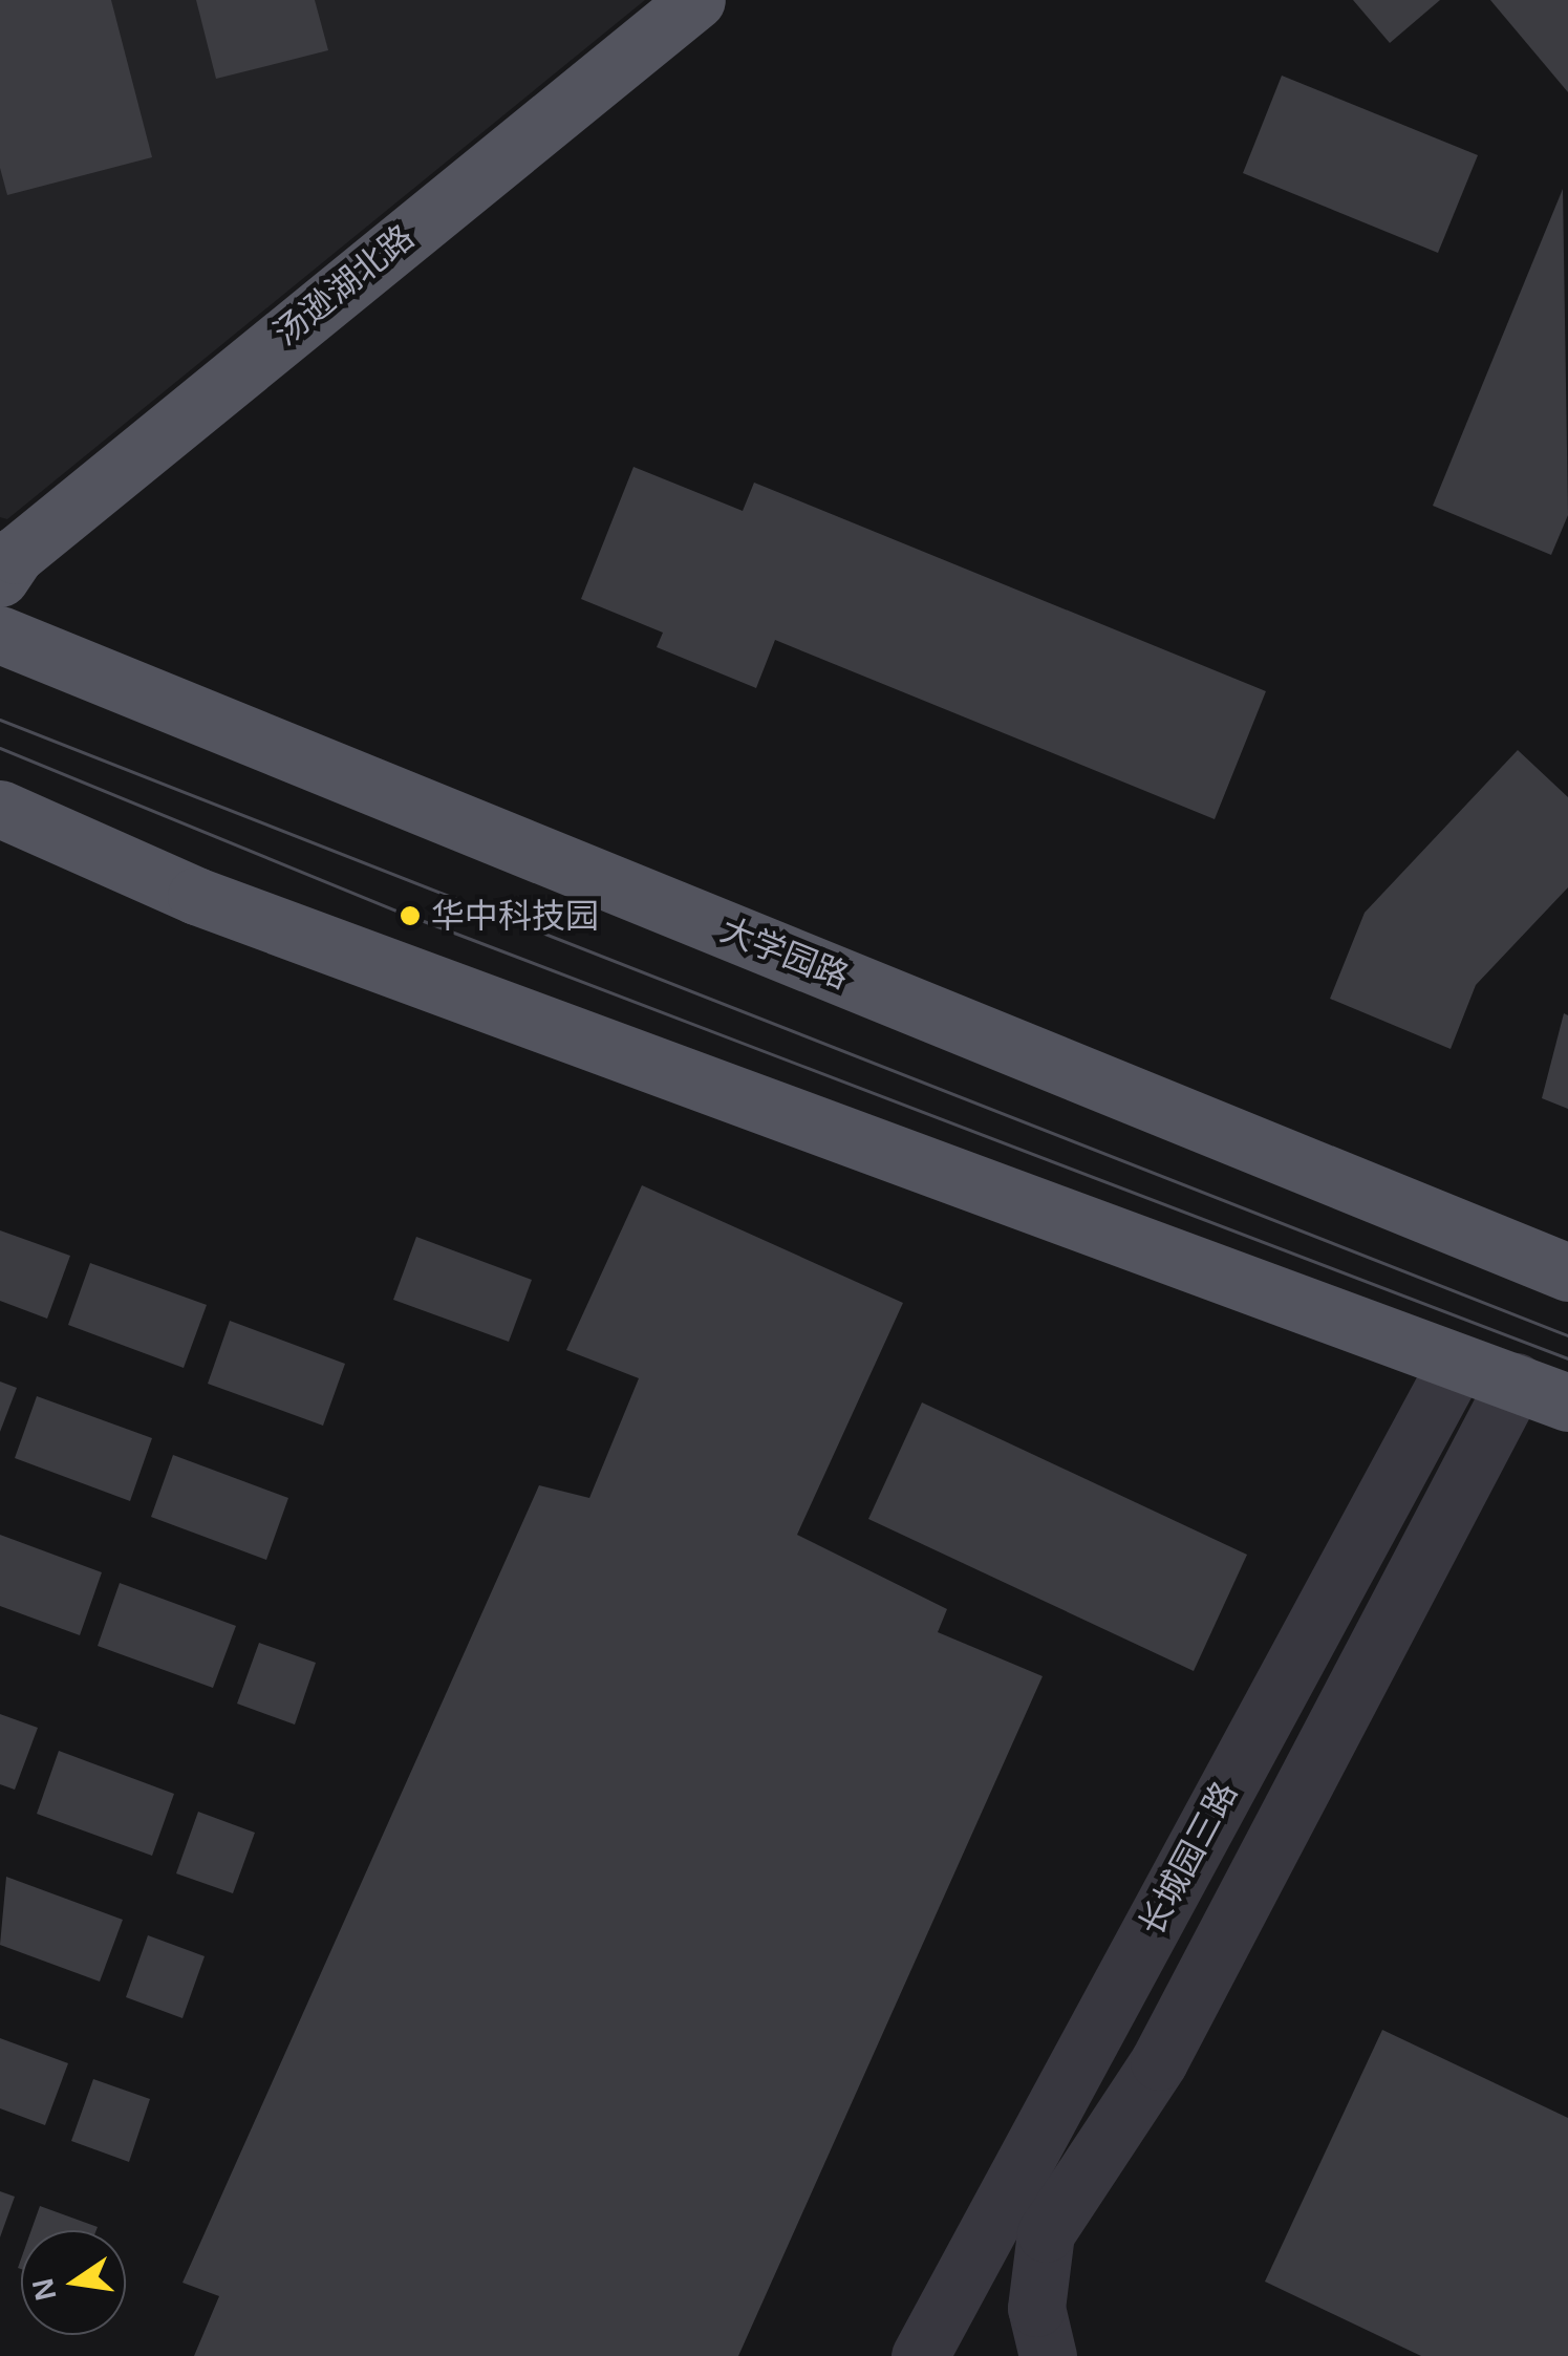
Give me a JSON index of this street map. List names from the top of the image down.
{
  "streets": {
    "main road": ["汤逊湖北路", "大学园路"],
    "street": ["长城园三路"]
  },
  "places": ["华中科技园"],
  "north": "left"
}
